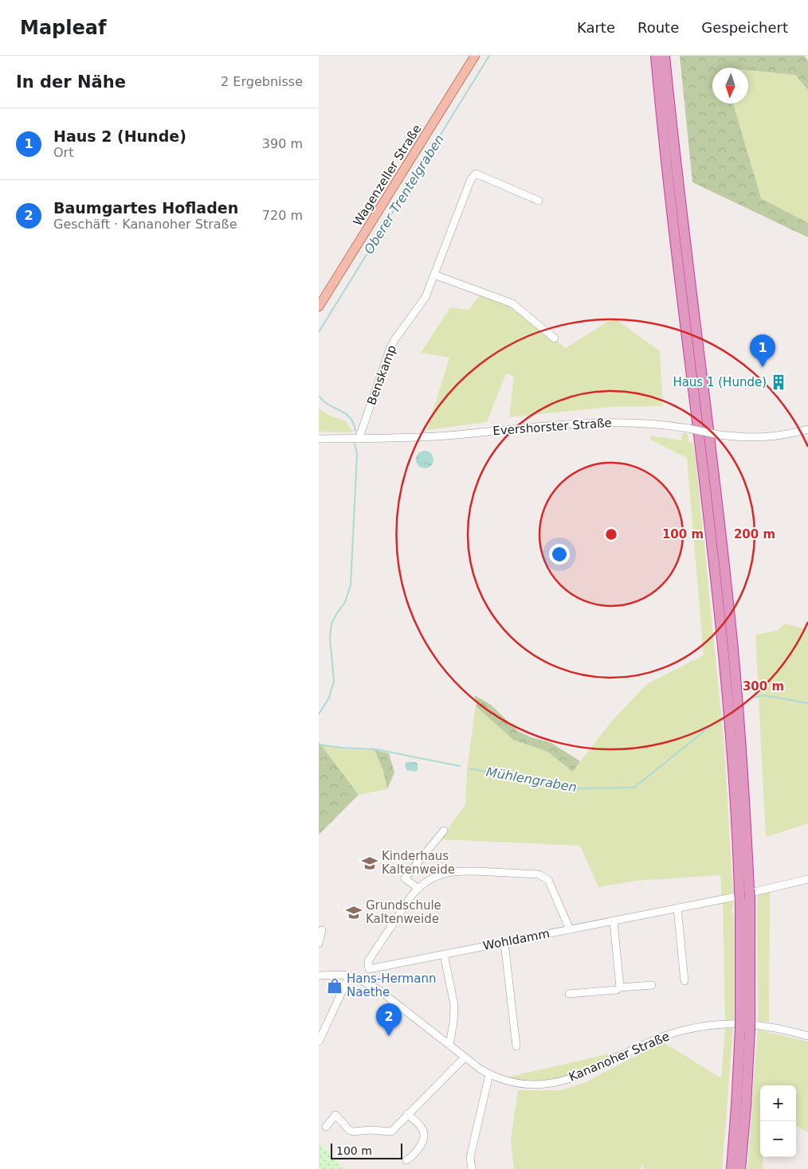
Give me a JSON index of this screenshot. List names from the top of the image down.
{
  "streets": {
    "main road": ["Wagenzeller Straße"],
    "street": [
      "Benskamp",
      "Evershorster Straße",
      "Wohldamm",
      "Kananoher Straße"
    ]
  },
  "crossings": [
    ["Benskamp", "Evershorster Straße"]
  ],
  "water": ["Oberer Trentelgraben", "Mühlengraben"],
  "places": {
    "building": ["Haus 1 (Hunde)"],
    "school or university": ["Kinderhaus Kaltenweide", "Grundschule Kaltenweide"],
    "shop": ["Hans-Hermann Naethe"]
  },
  "scale_bar": "100 m",
  "north": "bottom",
  "page": {
    "header": "Mapleaf",
    "nav": ["Karte", "Route", "Gespeichert"],
    "heading": ["In der Nähe", "2 Ergebnisse"],
    "list": [
      {
        "mark": "1",
        "name": "Haus 2 (Hunde)",
        "note": "Ort",
        "value": "390 m"
      },
      {
        "mark": "2",
        "name": "Baumgartes Hofladen",
        "note": "Geschäft · Kananoher Straße",
        "value": "720 m"
      }
    ],
    "pins": ["1", "2"],
    "map_buttons": ["+", "−"],
    "scale": "100 m"
  },
  "rings": ["100 m", "200 m", "300 m"]
}
